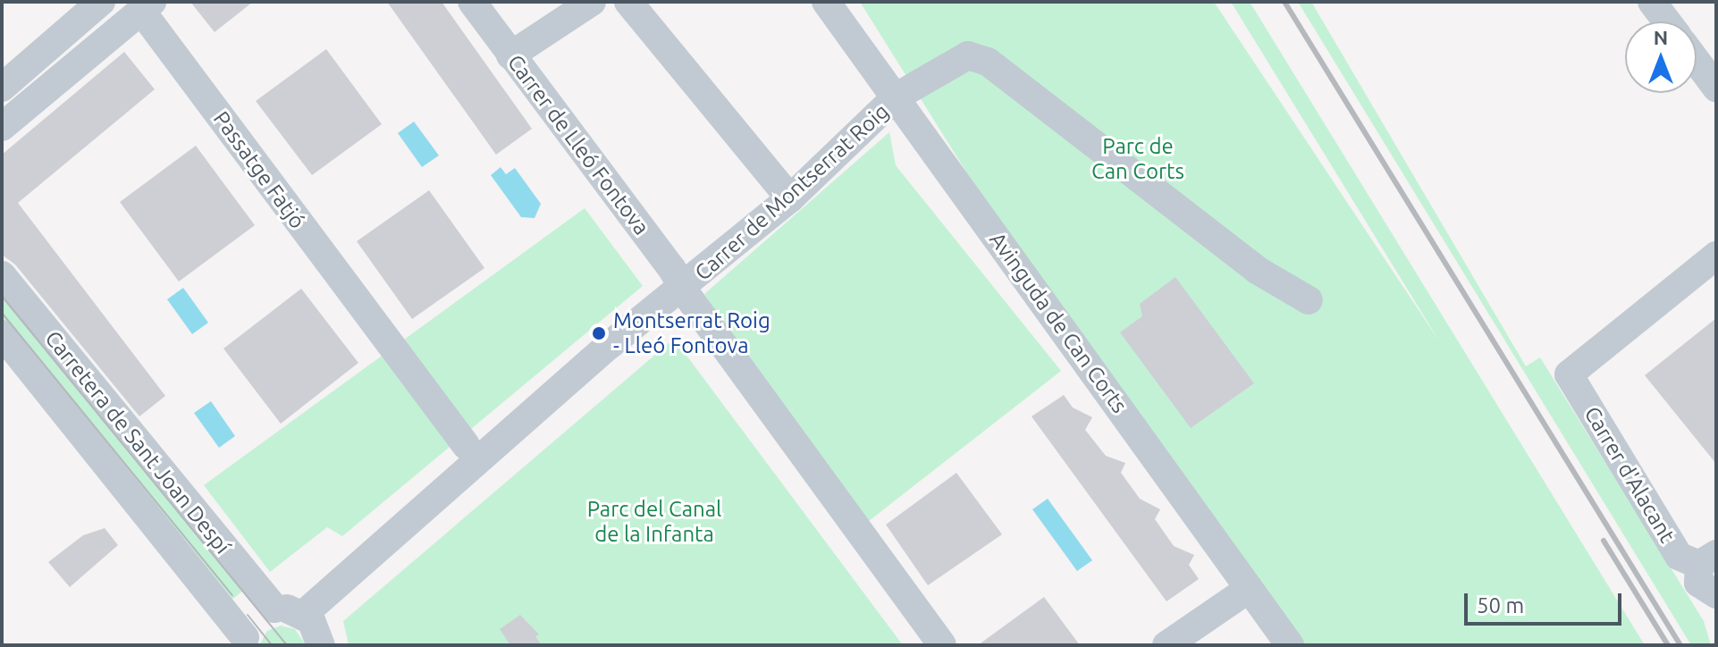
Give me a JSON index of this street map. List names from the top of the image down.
{
  "streets": {
    "street": [
      "Carrer de Lleó Fontova",
      "Passatge Fatjó",
      "Carrer de Montserrat Roig",
      "Avinguda de Can Corts",
      "Carretera de Sant Joan Despí",
      "Carrer d'Alacant"
    ]
  },
  "crossings": [
    ["Carrer de Lleó Fontova", "Carrer de Montserrat Roig"],
    ["Carrer de Montserrat Roig", "Avinguda de Can Corts"]
  ],
  "parks": ["Parc de Can Corts", "Parc del Canal de la Infanta"],
  "places": ["Montserrat Roig - Lleó Fontova"],
  "scale_bar": "50 m",
  "north": "top"
}
